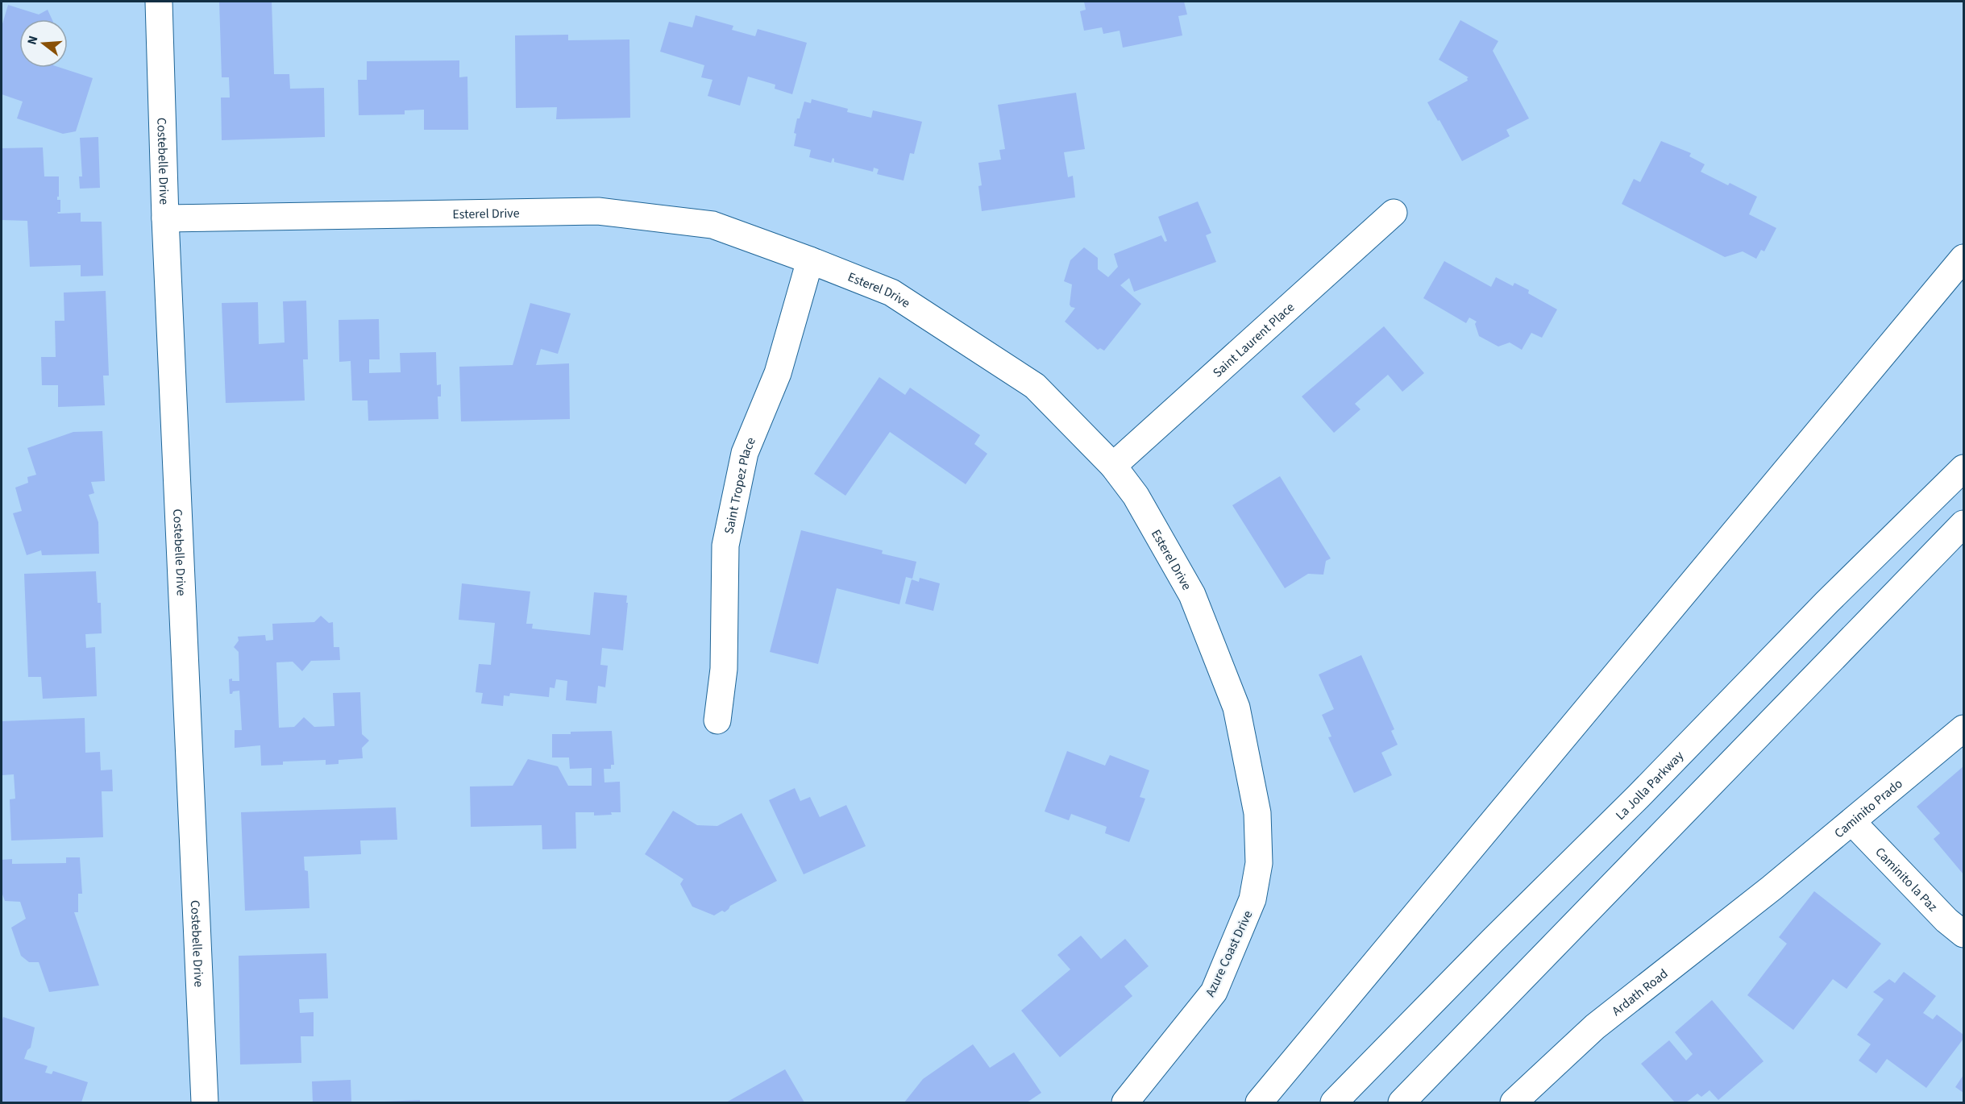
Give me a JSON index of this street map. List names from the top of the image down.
{
  "streets": {
    "main road": [
      "Costebelle Drive",
      "Esterel Drive",
      "Saint Laurent Place",
      "Saint Tropez Place",
      "La Jolla Parkway",
      "Caminito Prado",
      "Caminito la Paz",
      "Azure Coast Drive",
      "Ardath Road"
    ]
  },
  "crossings": [
    ["Costebelle Drive", "Esterel Drive"],
    ["Esterel Drive", "Saint Laurent Place"],
    ["Esterel Drive", "Saint Tropez Place"],
    ["Esterel Drive", "Azure Coast Drive"],
    ["Caminito Prado", "Caminito la Paz"],
    ["Caminito Prado", "Ardath Road"]
  ],
  "north": "left"
}
